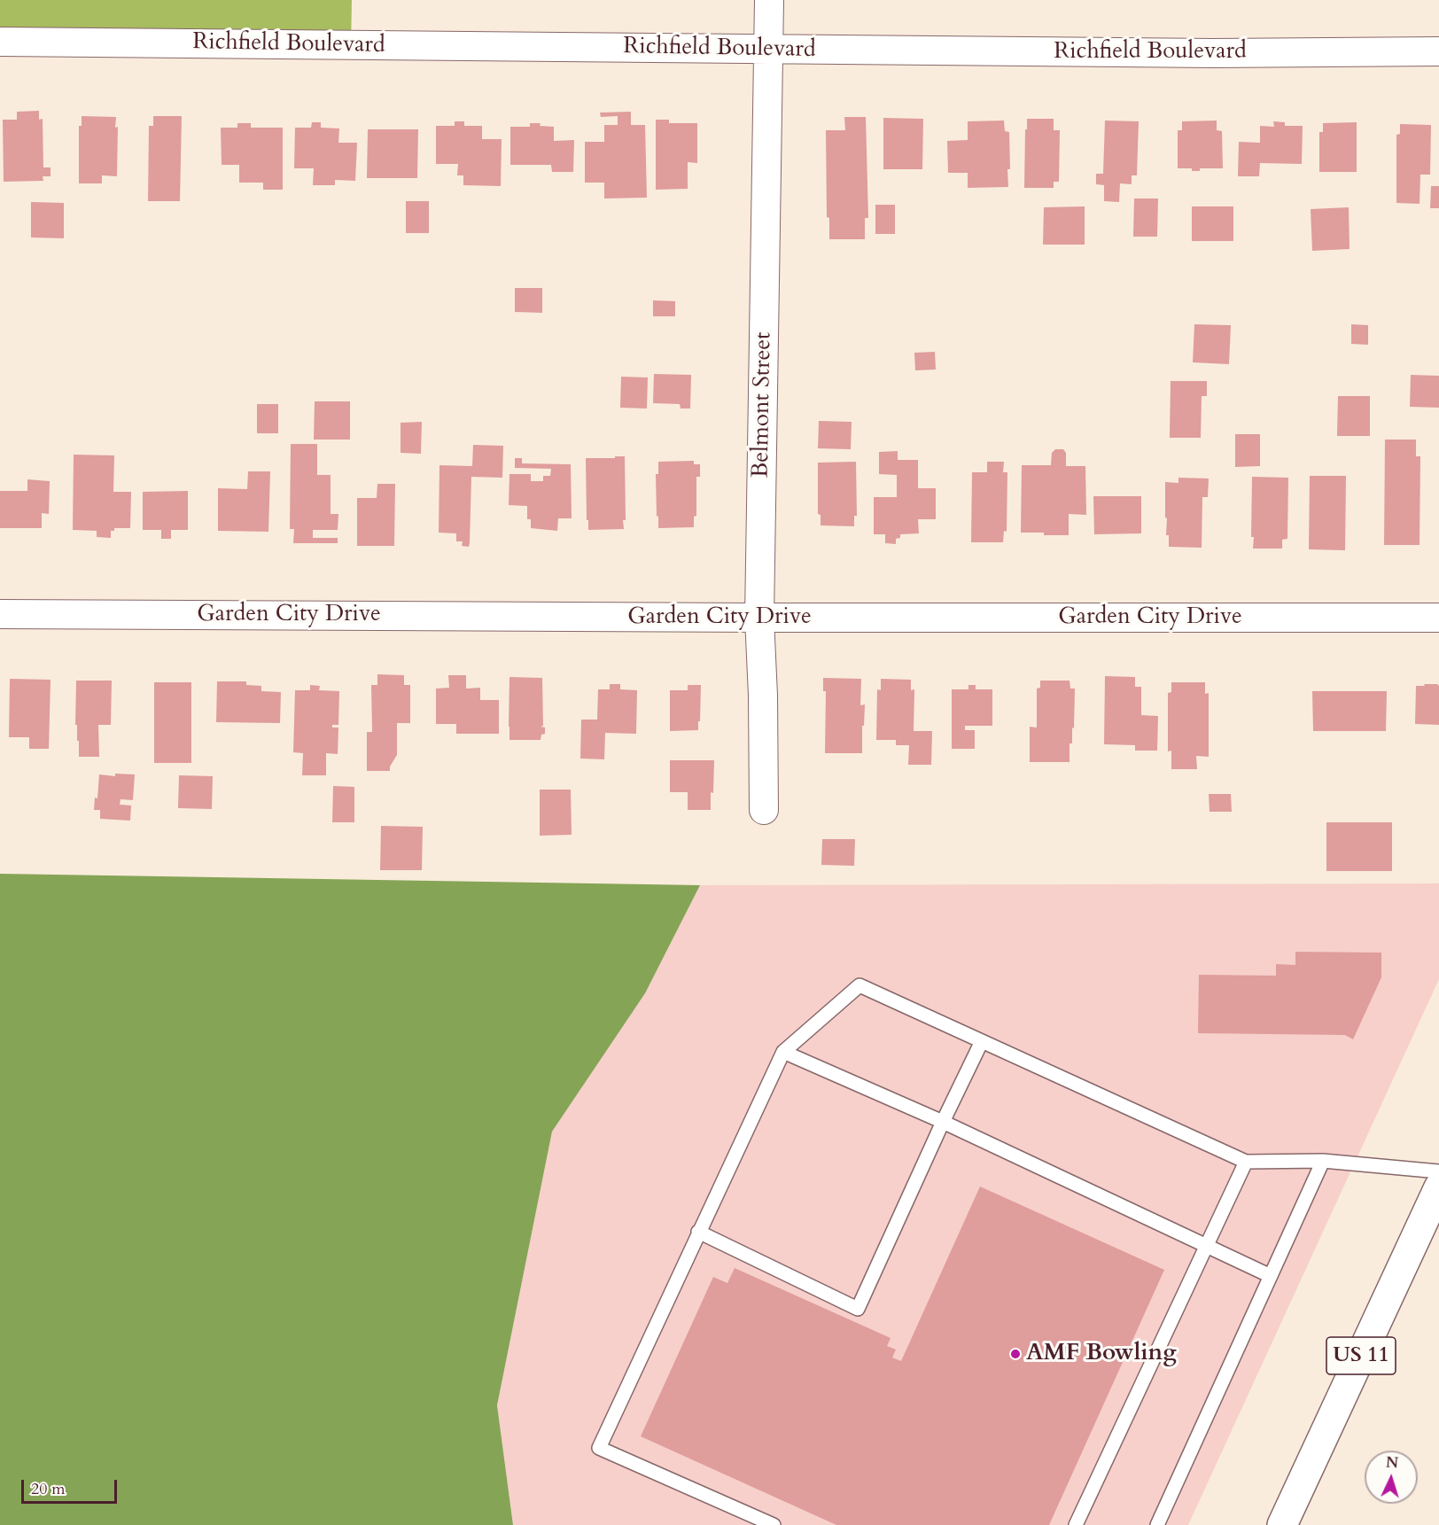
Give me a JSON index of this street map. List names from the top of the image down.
{
  "streets": {
    "main road": ["US 11"],
    "street": ["Richfield Boulevard", "Belmont Street", "Garden City Drive"]
  },
  "crossings": [
    ["Richfield Boulevard", "Belmont Street"],
    ["Belmont Street", "Garden City Drive"]
  ],
  "places": ["AMF Bowling"],
  "scale_bar": "20 m",
  "north": "top"
}
